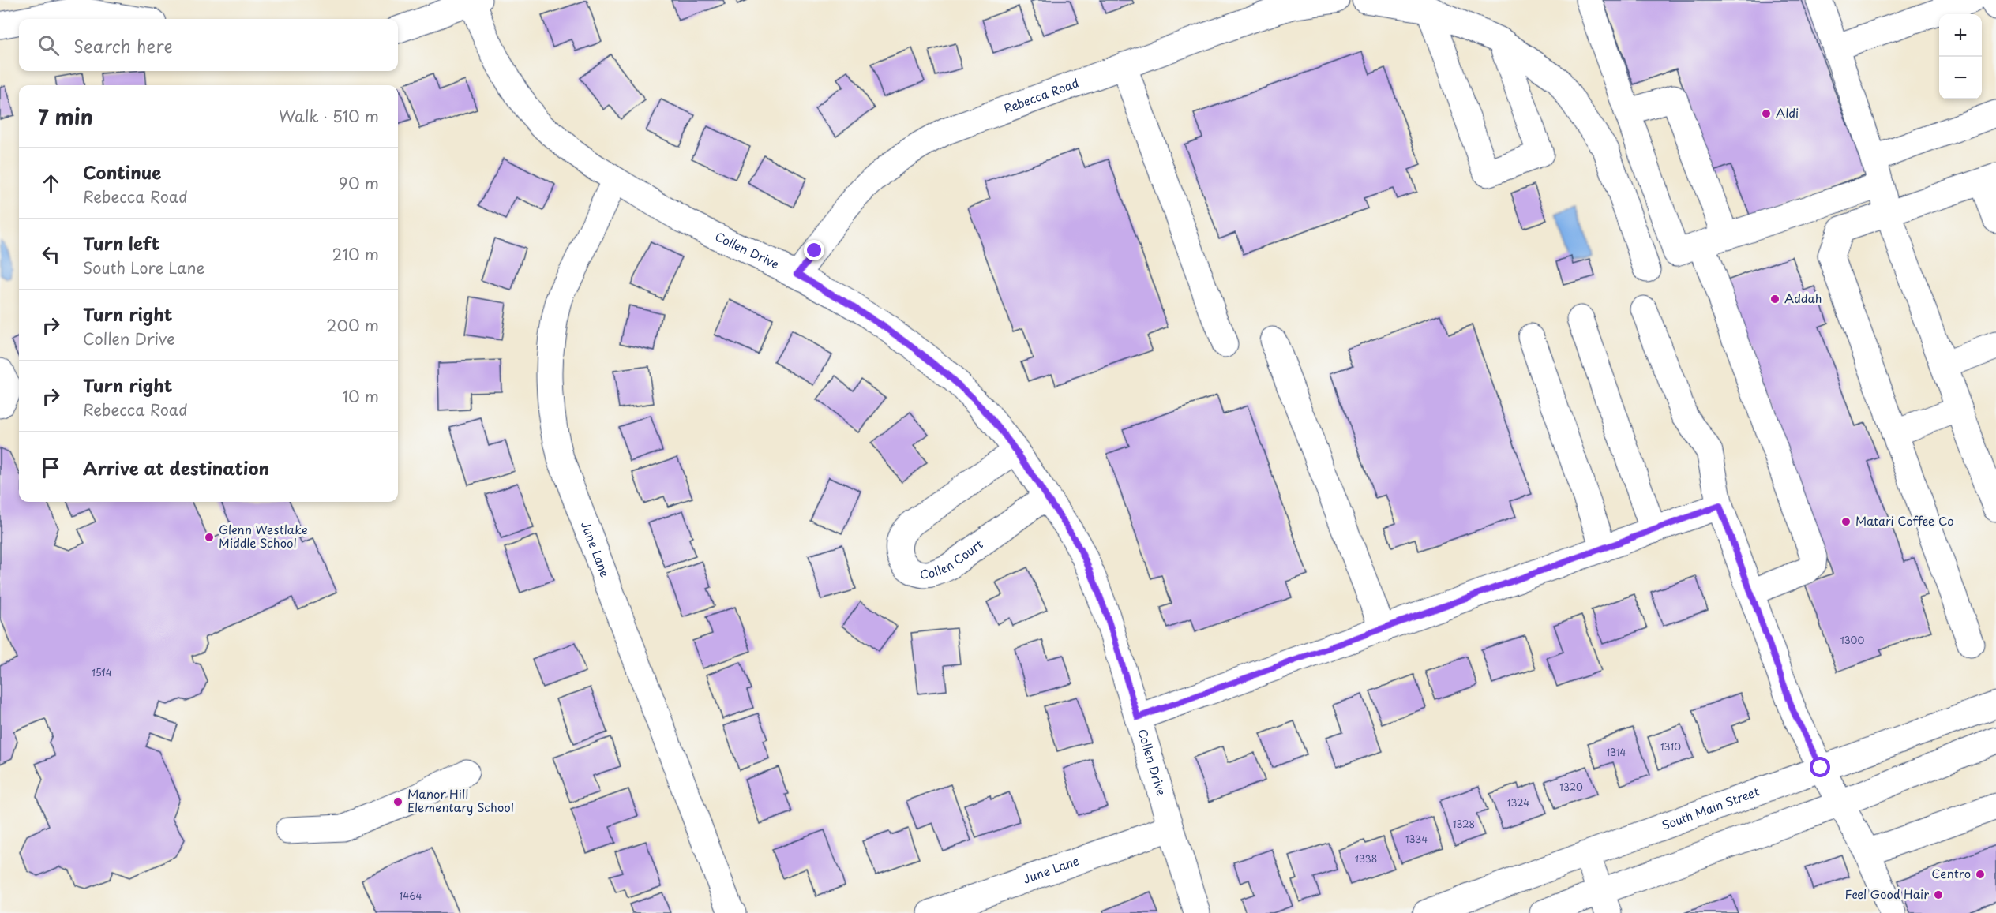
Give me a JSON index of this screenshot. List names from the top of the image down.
{
  "streets": {
    "street": [
      "Rebecca Road",
      "Collen Drive",
      "June Lane",
      "Collen Court",
      "South Main Street"
    ]
  },
  "crossings": [
    ["Rebecca Road", "Collen Drive"],
    ["Collen Drive", "June Lane"],
    ["Collen Drive", "Collen Court"]
  ],
  "places": [
    "Aldi",
    "Addah",
    "Matari Coffee Co",
    "Glenn Westlake Middle School",
    "Manor Hill Elementary School",
    "Centro",
    "Feel Good Hair"
  ],
  "house_numbers": [
    "1300",
    "1514",
    "1310",
    "1314",
    "1320",
    "1324",
    "1328",
    "1334",
    "1338",
    "1464"
  ],
  "page": {
    "map_buttons": ["+", "−"],
    "search": "Search here",
    "heading": ["7 min", "Walk · 510 m"],
    "list": [
      ["Continue", "Rebecca Road", "90 m"],
      ["Turn left", "South Lore Lane", "210 m"],
      ["Turn right", "Collen Drive", "200 m"],
      ["Turn right", "Rebecca Road", "10 m"],
      "Arrive at destination"
    ]
  }
}
